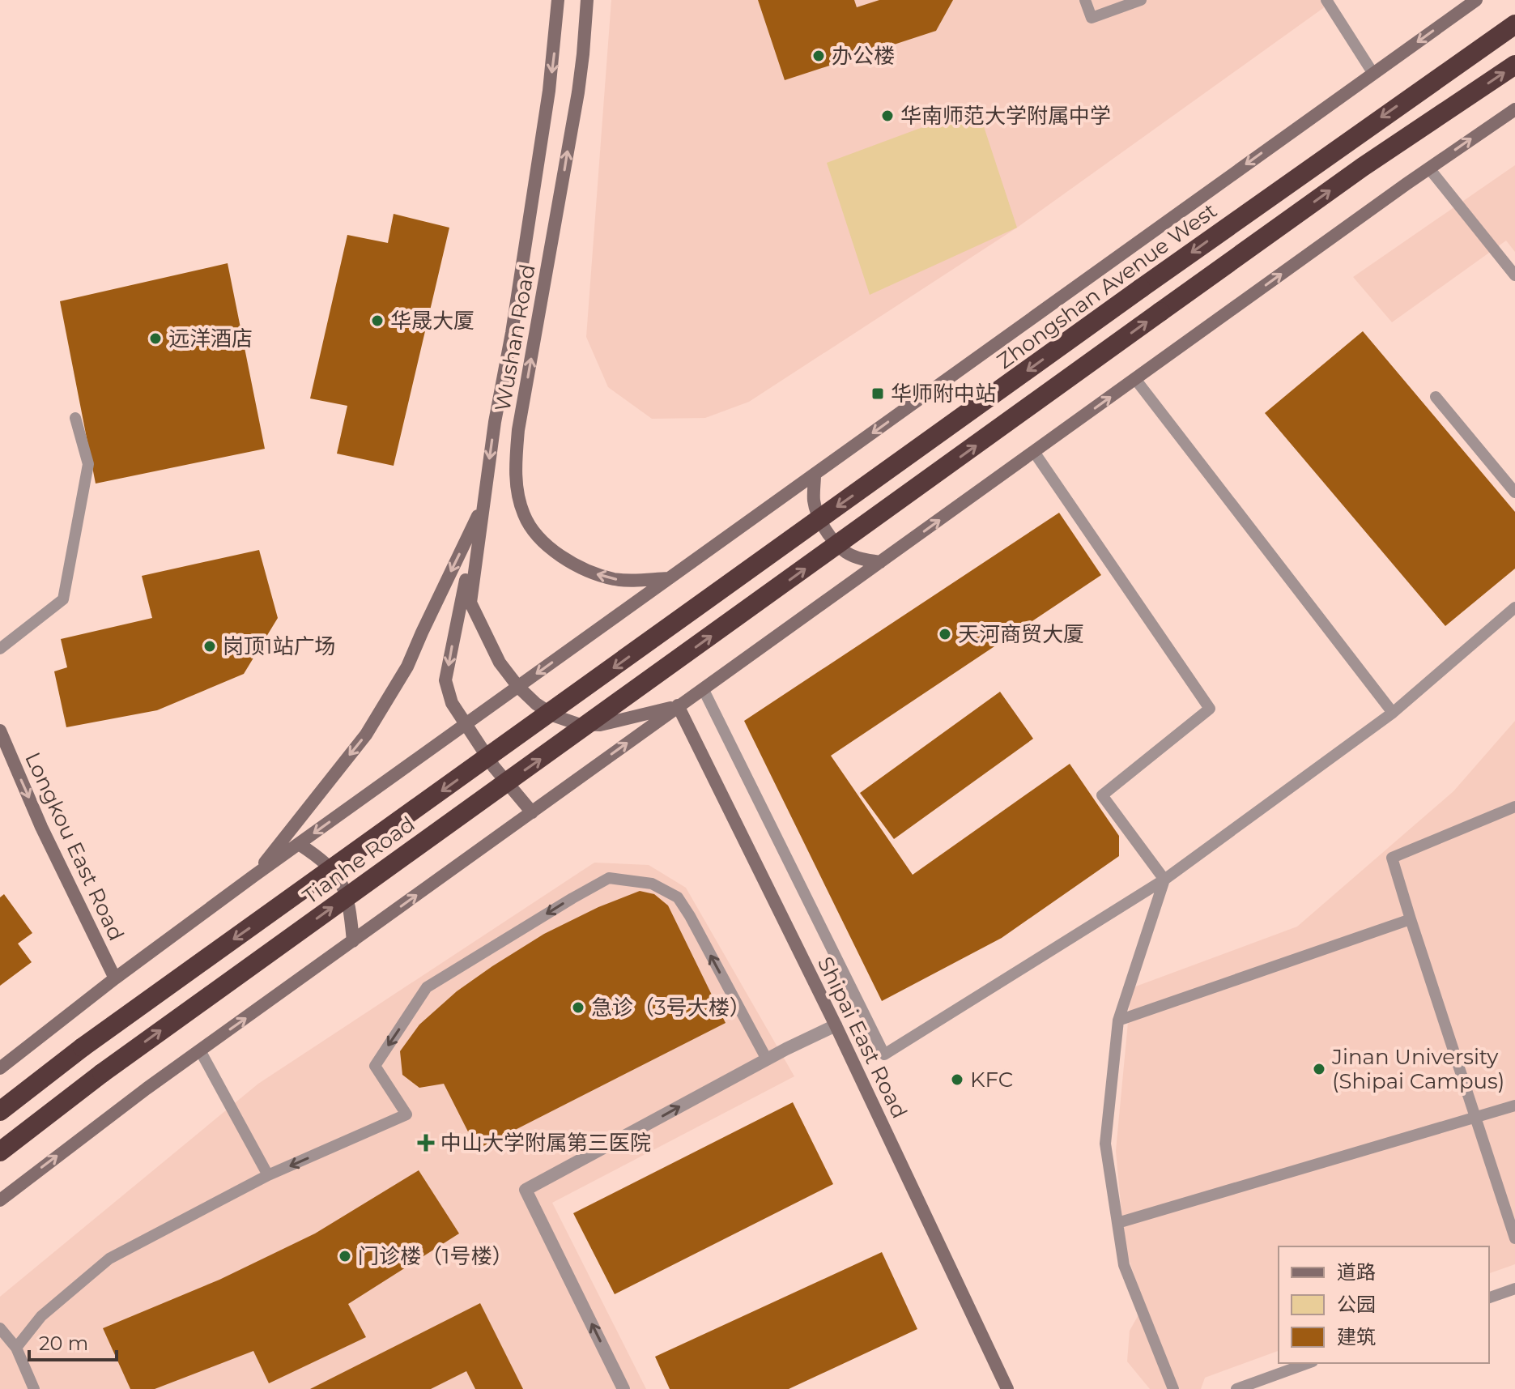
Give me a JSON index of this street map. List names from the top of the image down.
{
  "streets": {
    "highway": ["Zhongshan Avenue West", "Tianhe Road"],
    "main road": ["Wushan Road", "Longkou East Road", "Shipai East Road"]
  },
  "crossings": [
    ["Zhongshan Avenue West", "Tianhe Road"],
    ["Wushan Road", "Shipai East Road"]
  ],
  "one_way": ["Zhongshan Avenue West", "Longkou East Road"],
  "places": {
    "other": [
      "办公楼",
      "华南师范大学附属中学",
      "华晟大厦",
      "远洋酒店",
      "天河商贸大厦",
      "岗顶1站广场",
      "急诊（3号大楼）",
      "Jinan University (Shipai Campus)",
      "KFC",
      "门诊楼（1号楼）"
    ],
    "transit": ["华师附中站"],
    "health": ["中山大学附属第三医院"]
  },
  "legend": ["道路", "公园", "建筑"],
  "scale_bar": "20 m"
}
